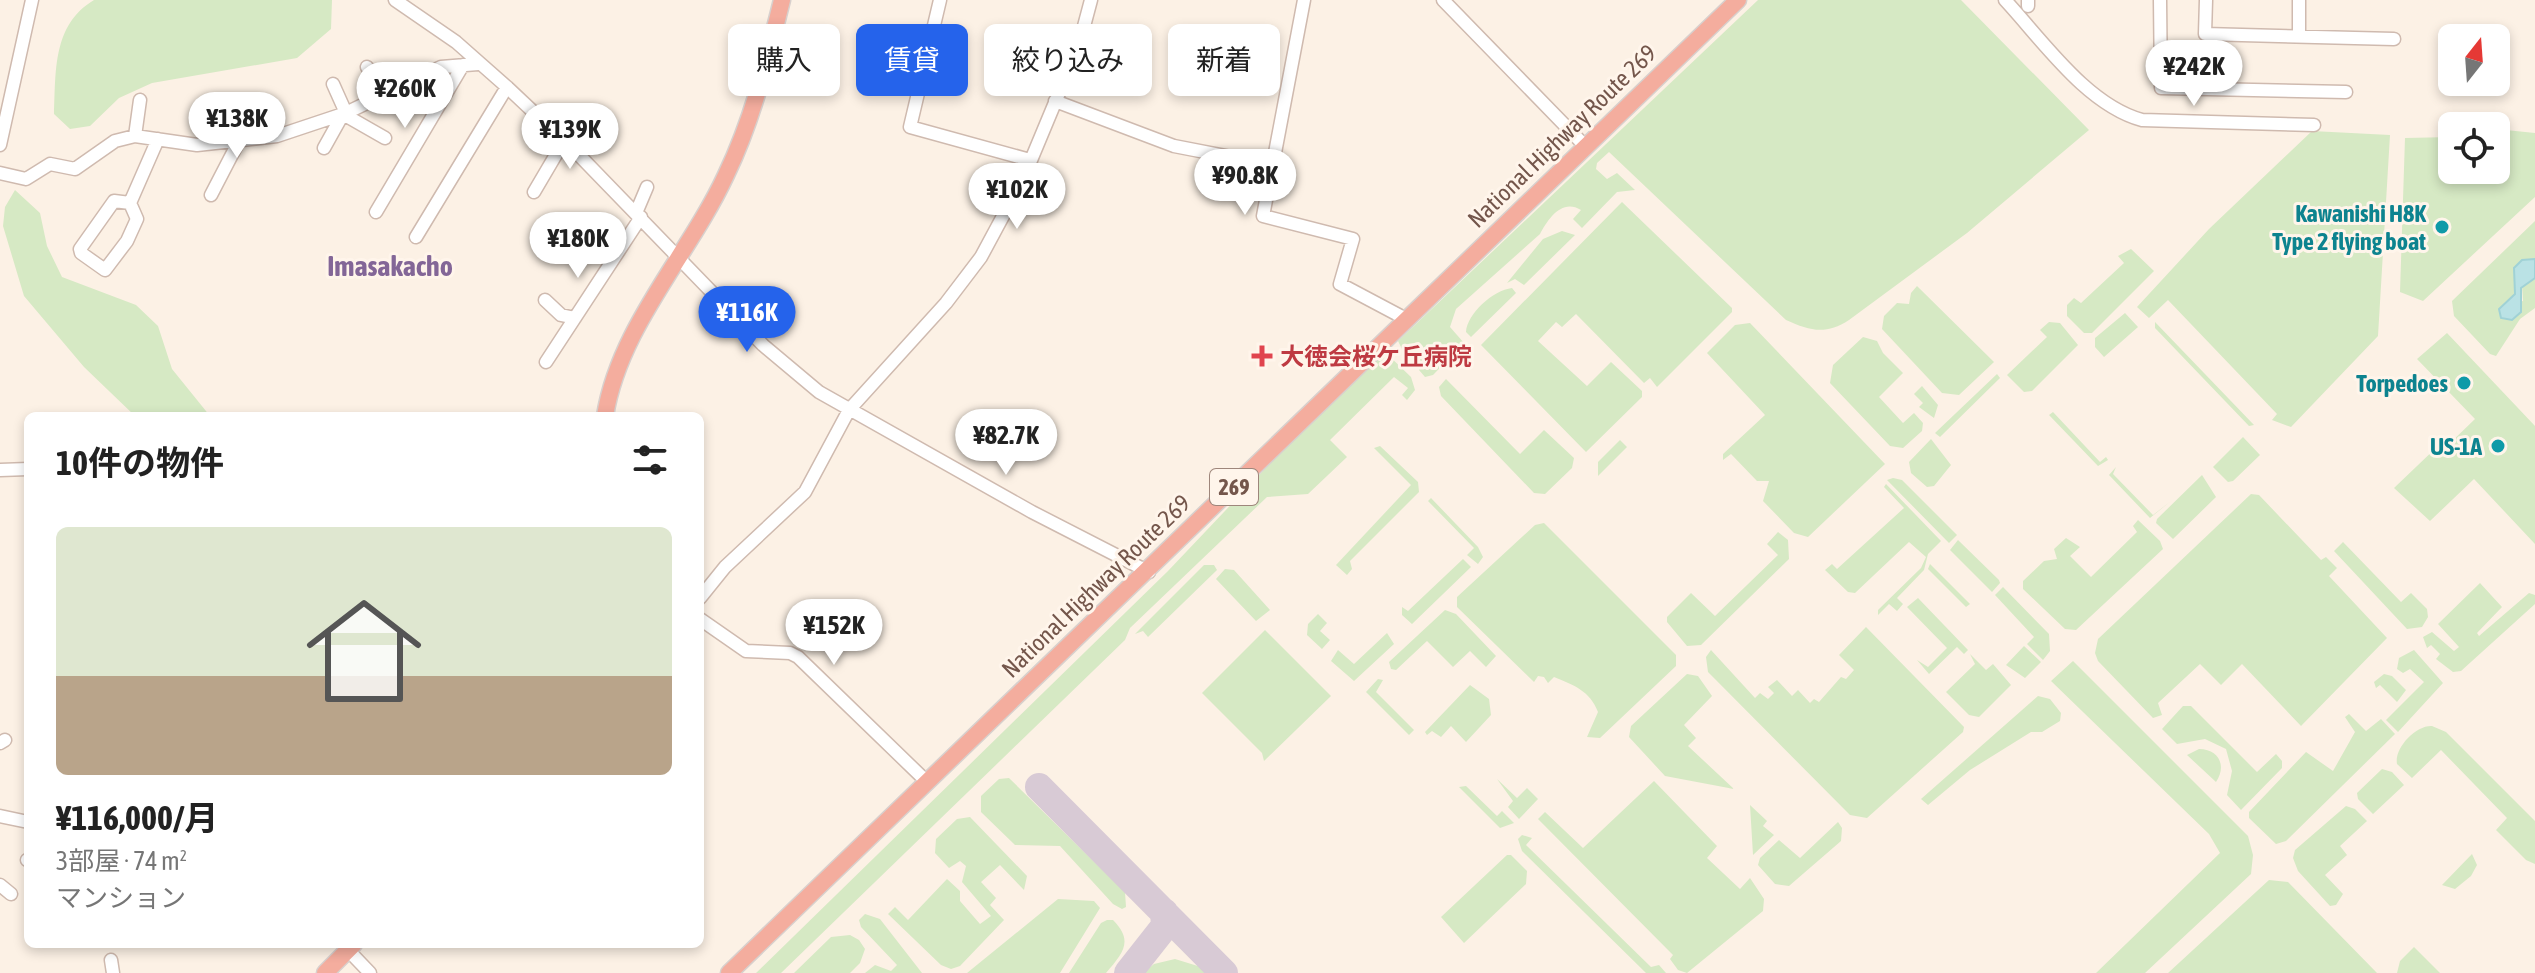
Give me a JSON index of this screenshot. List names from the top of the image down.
{
  "streets": {
    "highway": ["National Highway Route 269", "269"]
  },
  "districts": ["Imasakacho"],
  "places": {
    "other": ["Kawanishi H8K Type 2 flying boat", "Torpedoes", "US-1A"],
    "health": ["大徳会桜ケ丘病院"]
  },
  "north": "top",
  "page": {
    "chip": [
      "購入",
      "賃貸",
      "絞り込み",
      "新着"
    ],
    "price": [
      "¥242K",
      "¥260K",
      "¥138K",
      "¥139K",
      "¥90.8K",
      "¥102K",
      "¥180K",
      "¥116K",
      "¥82.7K",
      "¥152K"
    ],
    "heading": "10件の物件",
    "list": [
      {
        "name": "¥116,000/月",
        "note": "3部屋 · 74 m² · マンション"
      }
    ]
  }
}
